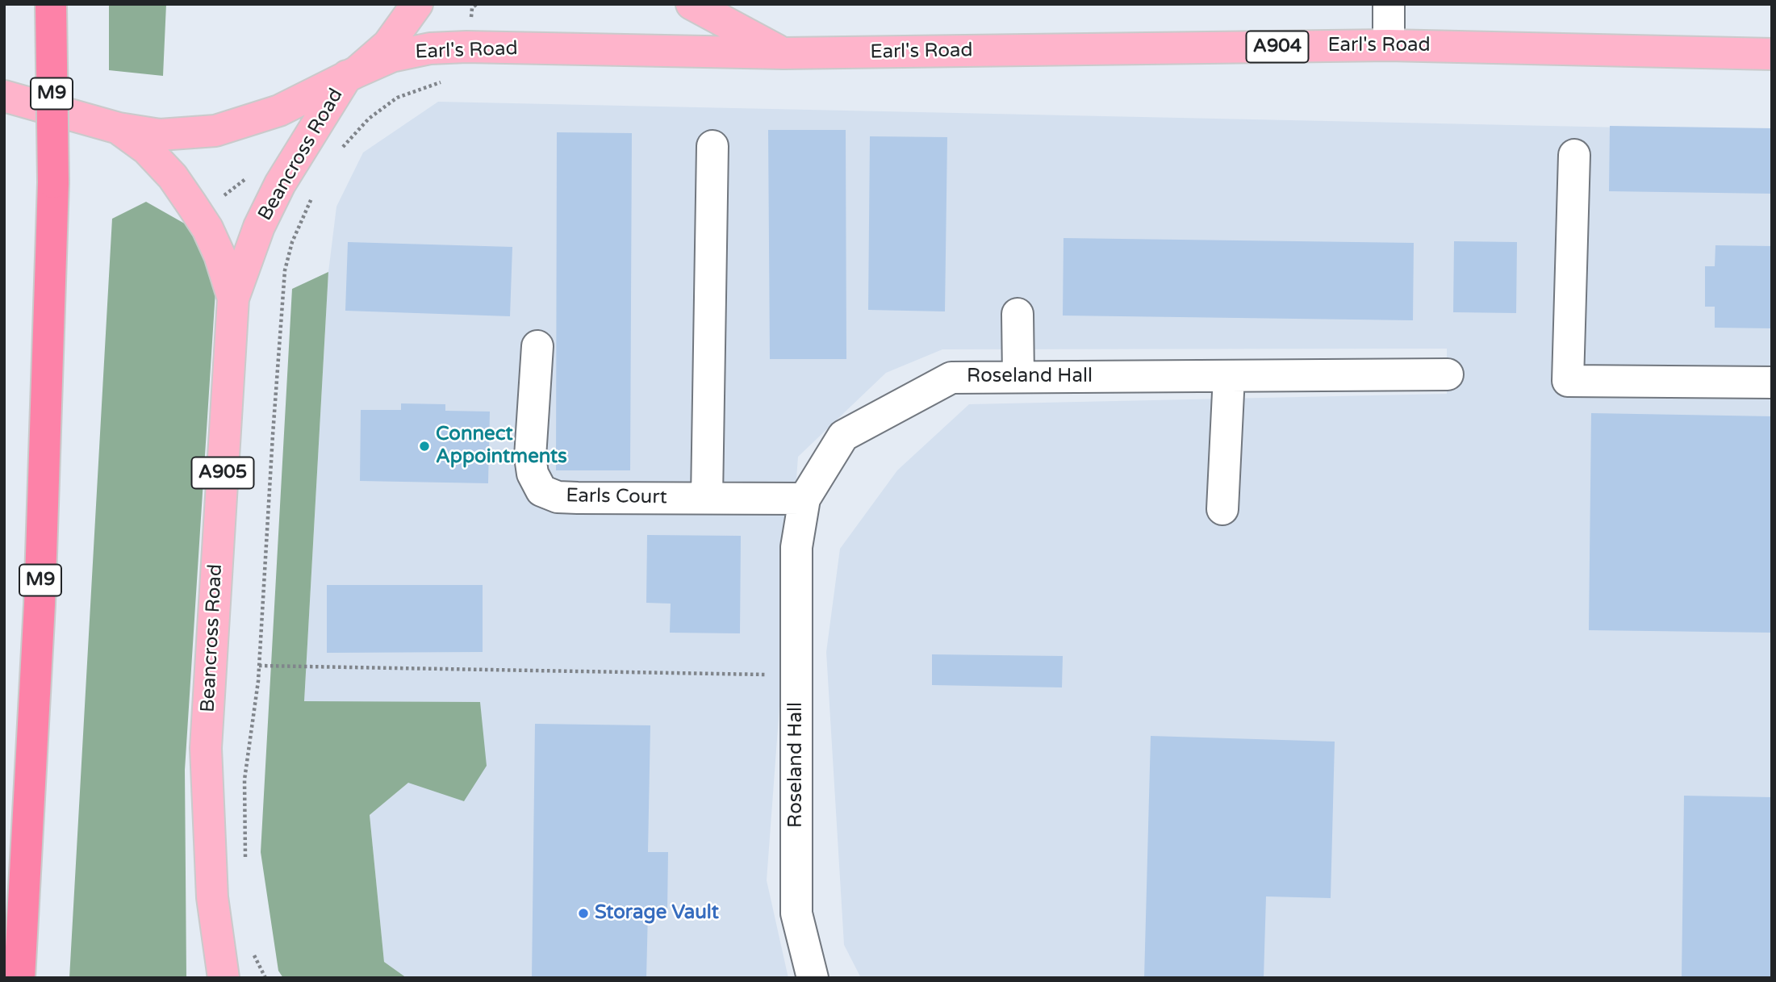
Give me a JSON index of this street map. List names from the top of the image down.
{
  "streets": {
    "highway": ["M9"],
    "main road": [
      "Earl's Road",
      "A904",
      "Beancross Road",
      "A905"
    ],
    "street": ["Roseland Hall", "Earls Court"]
  },
  "crossings": [
    ["Earl's Road", "Beancross Road"],
    ["Roseland Hall", "Earls Court"]
  ],
  "places": ["Connect Appointments", "Storage Vault"]
}
